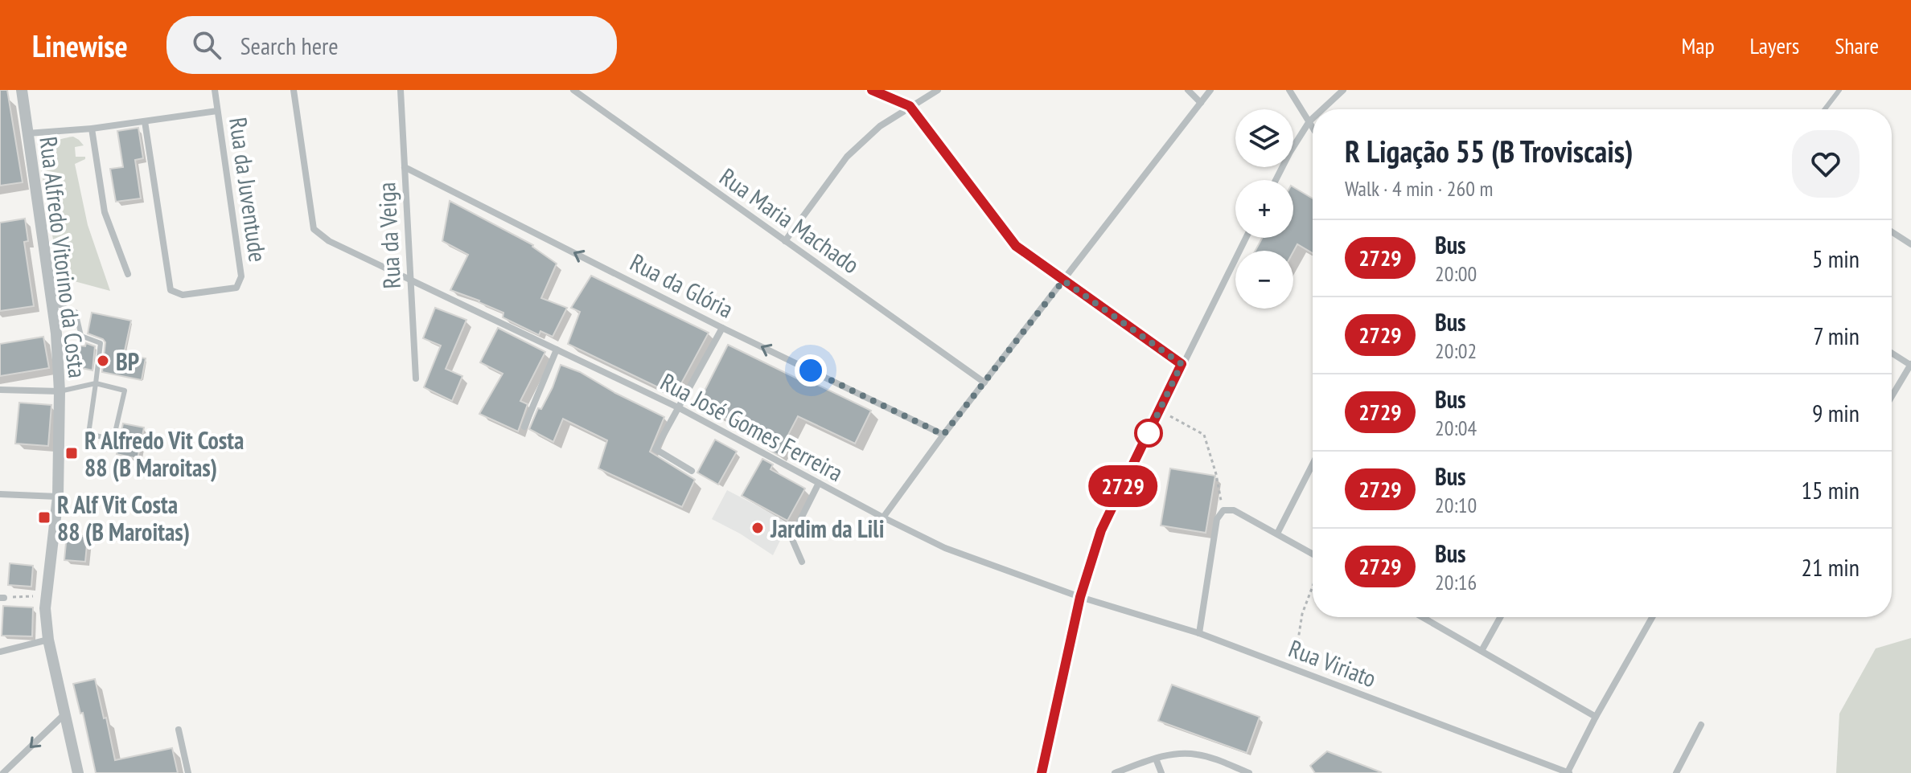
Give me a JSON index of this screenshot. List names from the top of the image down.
{
  "streets": {
    "street": [
      "Rua da Juventude",
      "Rua Maria Machado",
      "Rua da Veiga",
      "Rua Alfredo Vitorino da Costa",
      "Rua da Glória",
      "Rua José Gomes Ferreira",
      "Rua Viriato"
    ]
  },
  "crossings": [
    ["Rua da Veiga", "Rua da Glória"],
    ["Rua da Veiga", "Rua José Gomes Ferreira"],
    ["Rua José Gomes Ferreira", "Rua Viriato"]
  ],
  "one_way": ["Rua da Glória"],
  "places": {
    "other": ["BP", "Jardim da Lili"],
    "transit": ["R Alfredo Vit Costa 88 (B Maroitas)", "R Alf Vit Costa 88 (B Maroitas)"]
  },
  "lines": ["bus line 2729"],
  "page": {
    "header": "Linewise",
    "search": "Search here",
    "nav": ["Map", "Layers", "Share"],
    "on_map": "2729",
    "map_buttons": ["+", "−"],
    "heading": ["R Ligação 55 (B Troviscais)", "Walk · 4 min · 260 m"],
    "list": [
      {
        "mark": "2729",
        "name": "Bus",
        "note": "20:00",
        "value": "5 min"
      },
      {
        "mark": "2729",
        "name": "Bus",
        "note": "20:02",
        "value": "7 min"
      },
      {
        "mark": "2729",
        "name": "Bus",
        "note": "20:04",
        "value": "9 min"
      },
      {
        "mark": "2729",
        "name": "Bus",
        "note": "20:10",
        "value": "15 min"
      },
      {
        "mark": "2729",
        "name": "Bus",
        "note": "20:16",
        "value": "21 min"
      }
    ]
  }
}
